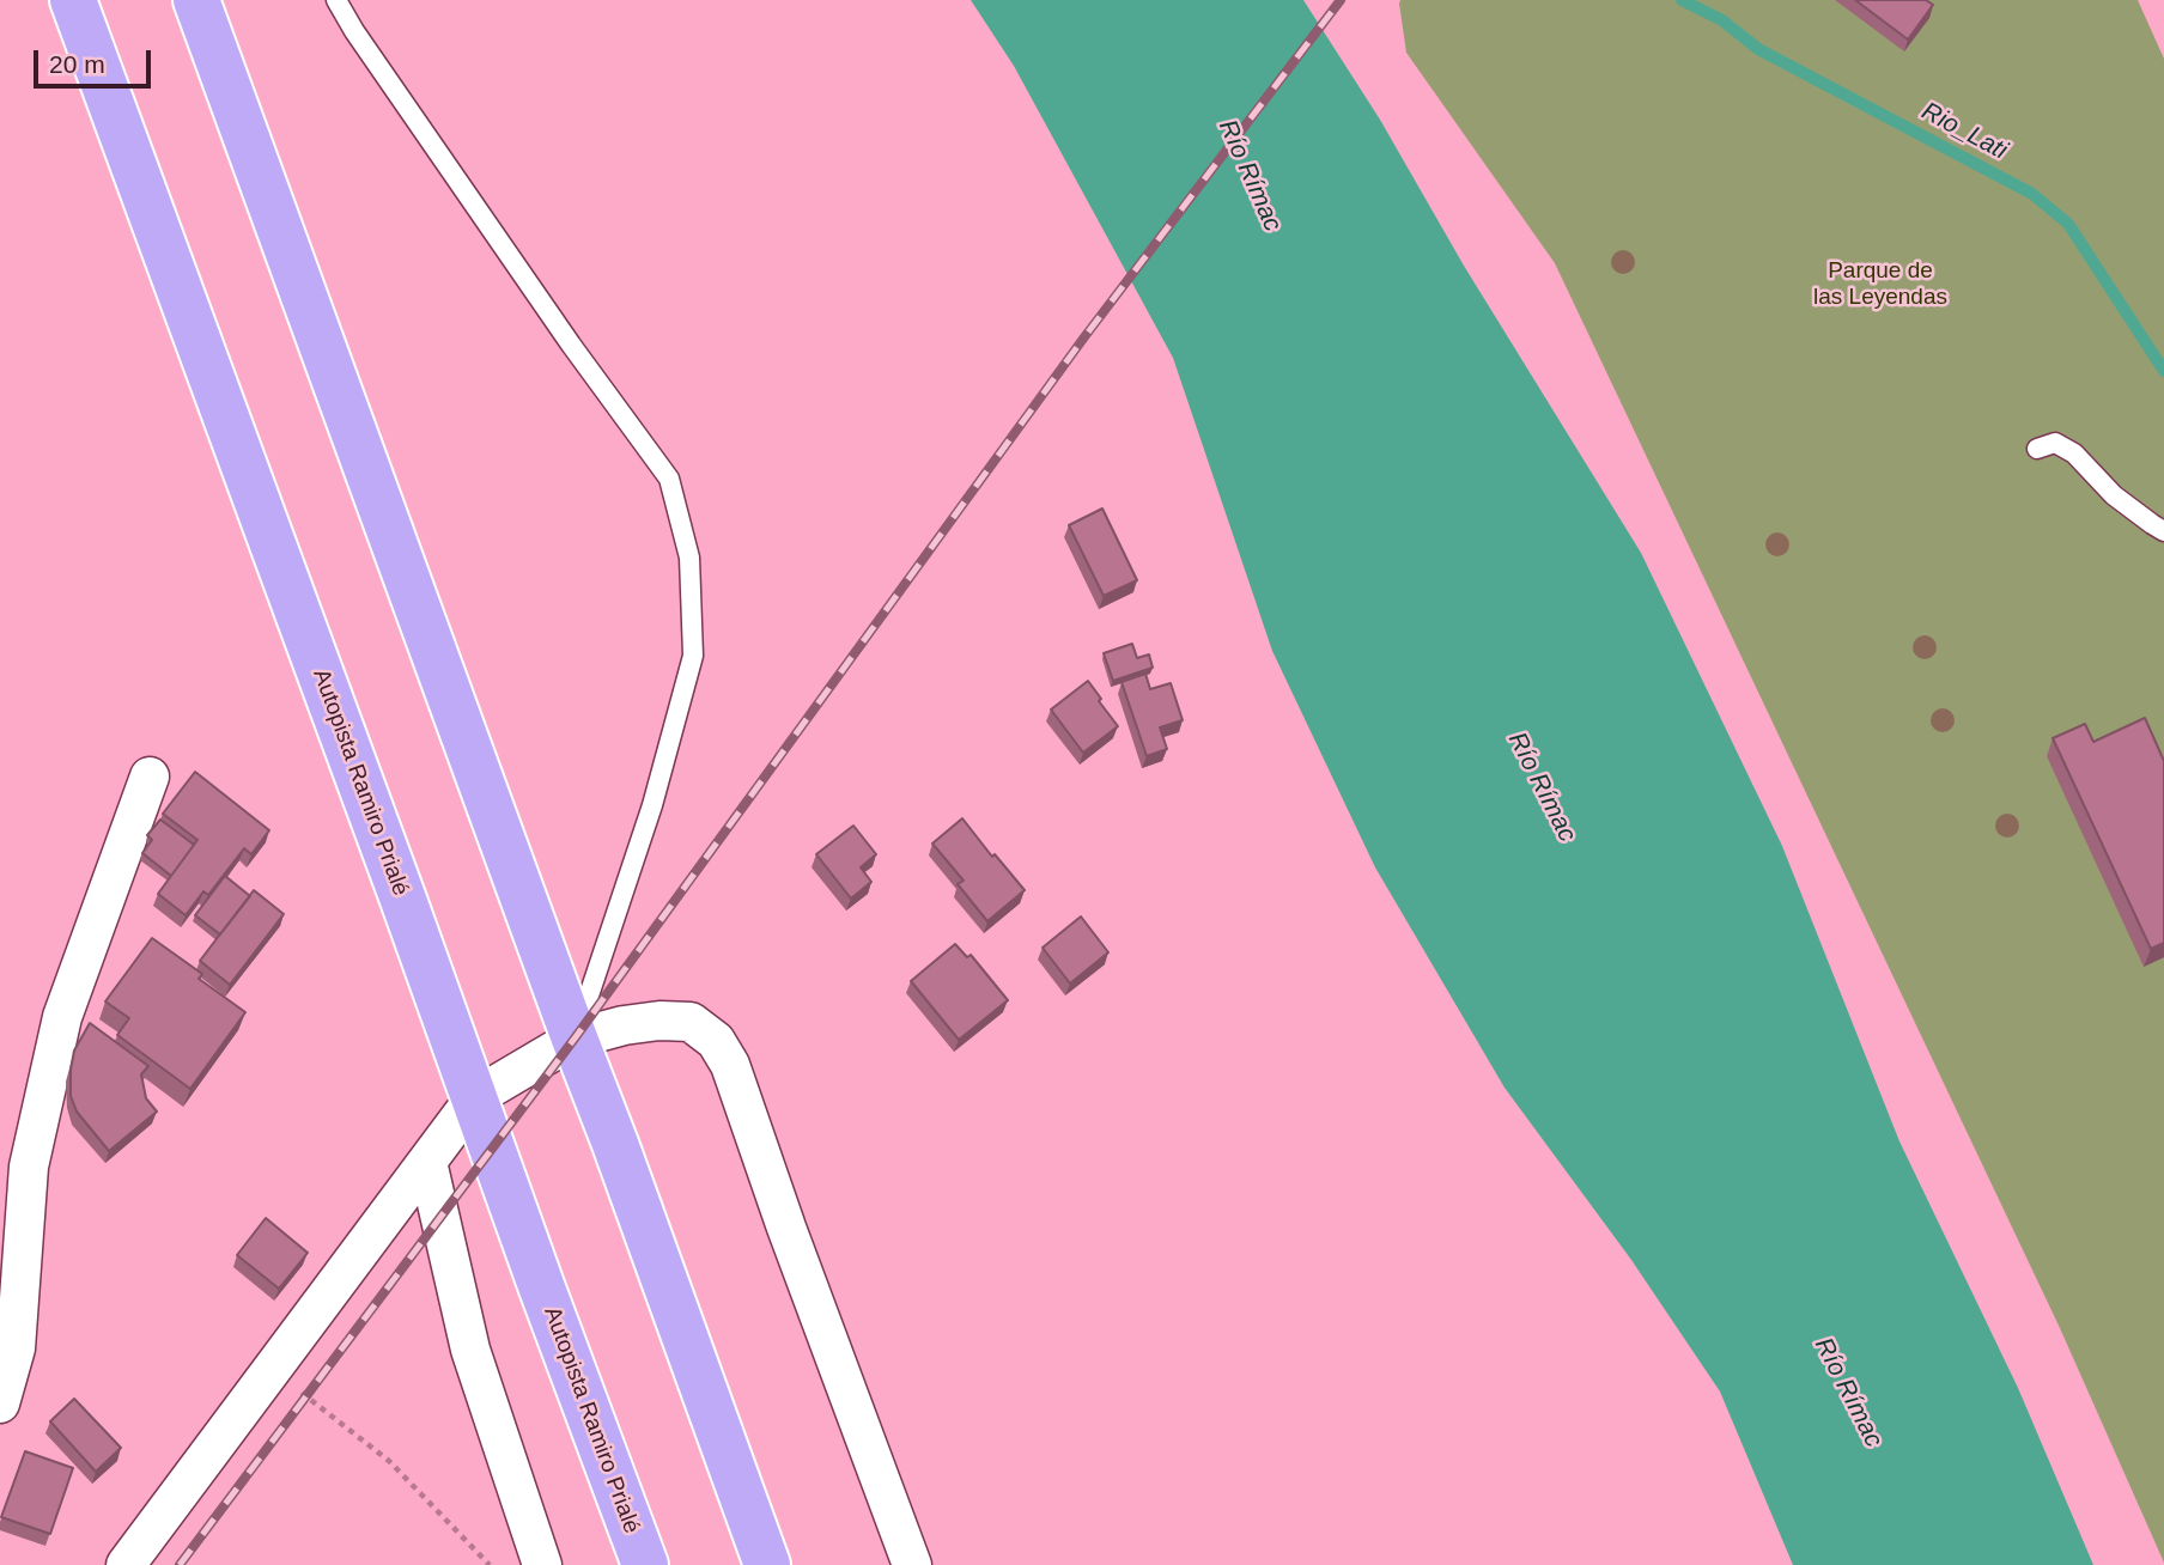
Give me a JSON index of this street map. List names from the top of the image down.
{
  "streets": {
    "highway": ["Autopista Ramiro Prialé"]
  },
  "water": ["Rio_Lati", "Río Rímac"],
  "parks": ["Parque de las Leyendas"],
  "scale_bar": "20 m"
}
